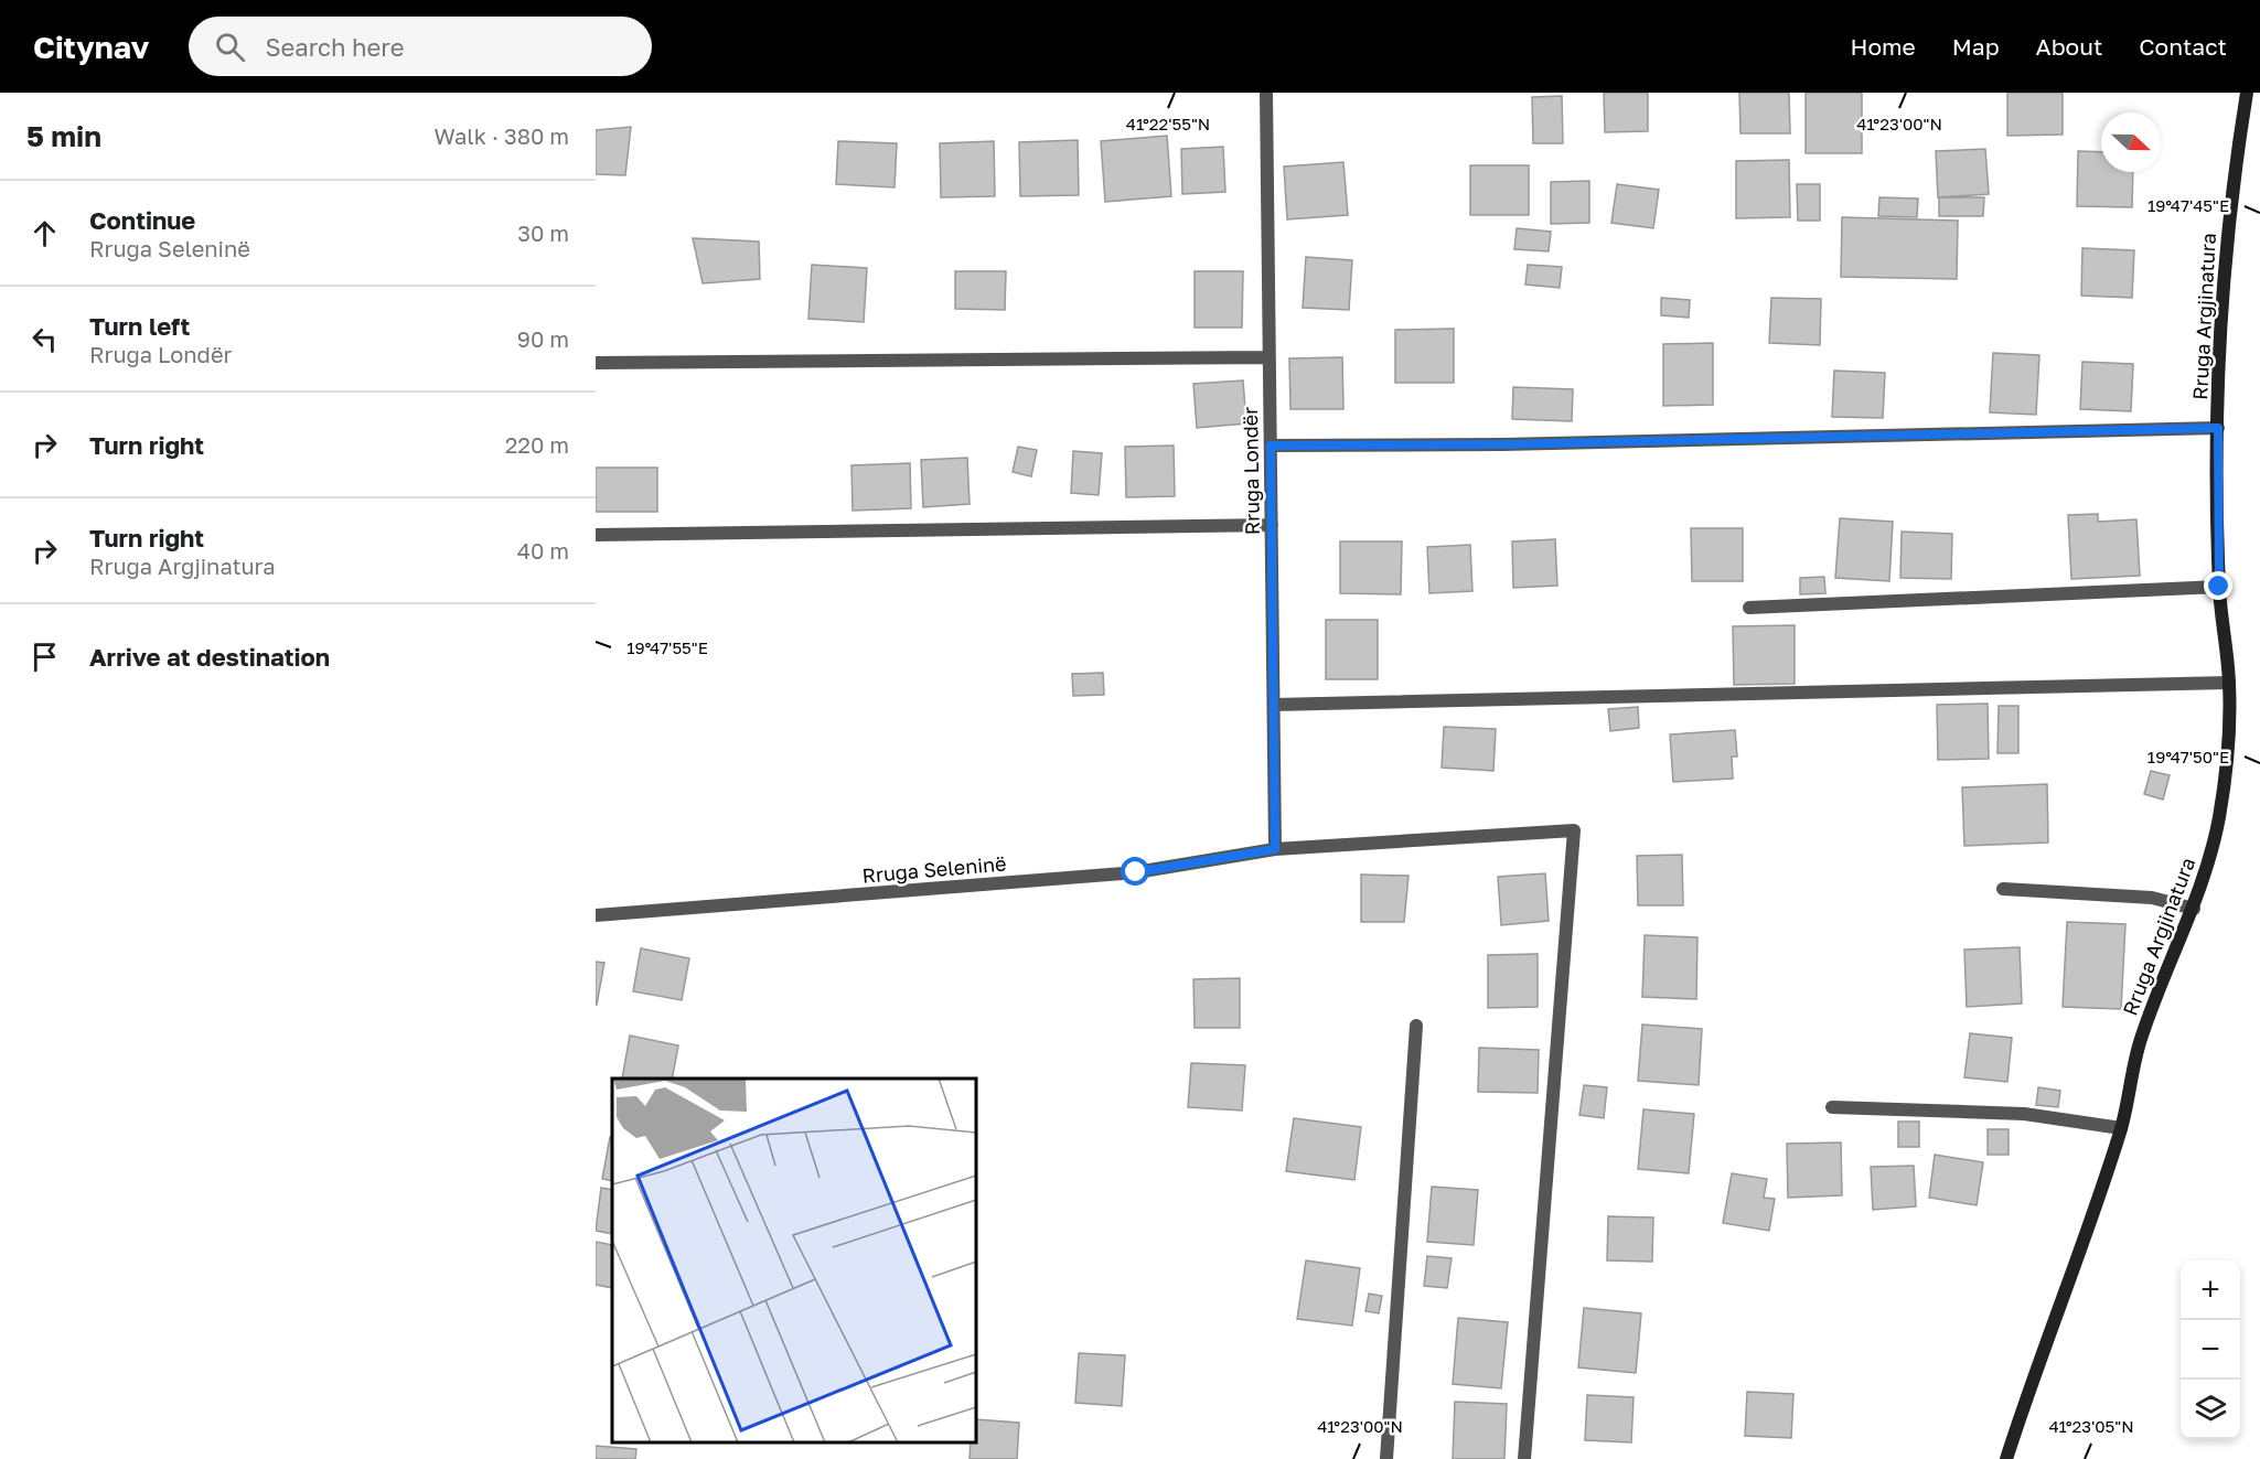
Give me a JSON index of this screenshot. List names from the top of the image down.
{
  "streets": {
    "street": ["Rruga Argjinatura", "Rruga Londër", "Rruga Seleninë"]
  },
  "crossings": [
    ["Rruga Londër", "Rruga Seleninë"]
  ],
  "north": "right",
  "page": {
    "header": "Citynav",
    "search": "Search here",
    "nav": [
      "Home",
      "Map",
      "About",
      "Contact"
    ],
    "heading": ["5 min", "Walk · 380 m"],
    "list": [
      ["Continue", "Rruga Seleninë", "30 m"],
      ["Turn left", "Rruga Londër", "90 m"],
      ["Turn right", "220 m"],
      ["Turn right", "Rruga Argjinatura", "40 m"],
      "Arrive at destination"
    ],
    "map_buttons": ["+", "−"]
  },
  "coordinates": [
    "41°22'55\"N",
    "41°23'00\"N",
    "19°47'45\"E",
    "19°47'55\"E",
    "19°47'50\"E",
    "41°23'05\"N"
  ]
}
